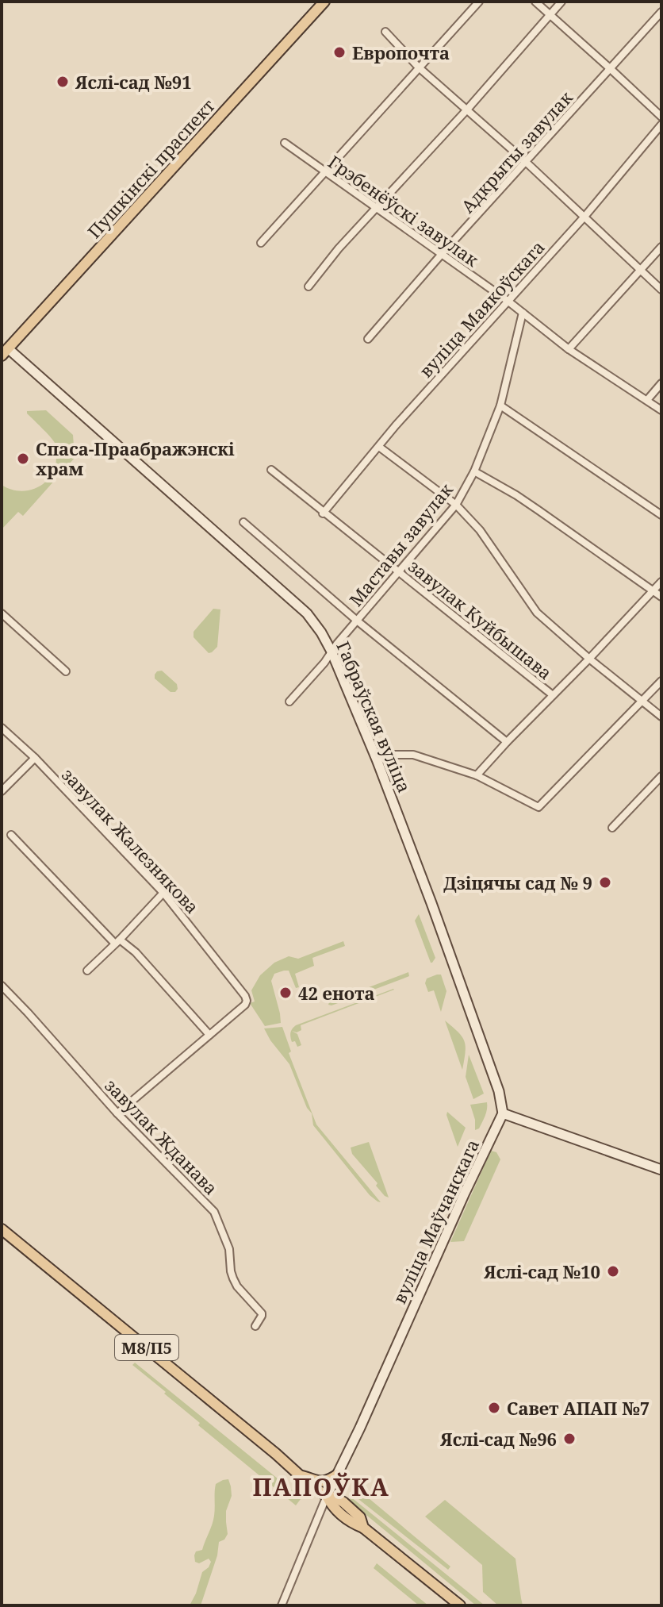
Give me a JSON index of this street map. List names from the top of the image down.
{
  "streets": {
    "main road": [
      "Пушкінскі праспект",
      "Габраўская вуліца",
      "вуліца Маўчанскага",
      "М8/П5"
    ],
    "street": [
      "Адкрыты завулак",
      "Грэбенёўскі завулак",
      "вуліца Маякоўскага",
      "Маставы завулак",
      "завулак Куйбышава",
      "завулак Жалезнякова",
      "завулак Жданава"
    ]
  },
  "crossings": [
    ["Адкрыты завулак", "Грэбенёўскі завулак"],
    ["Пушкінскі праспект", "Габраўская вуліца"],
    ["Грэбенёўскі завулак", "вуліца Маякоўскага"],
    ["Грэбенёўскі завулак", "Маставы завулак"],
    ["вуліца Маякоўскага", "завулак Куйбышава"],
    ["Маставы завулак", "завулак Куйбышава"],
    ["Маставы завулак", "Габраўская вуліца"],
    ["Габраўская вуліца", "вуліца Маўчанскага"],
    ["вуліца Маўчанскага", "М8/П5"]
  ],
  "districts": ["ПАПОЎКА"],
  "places": [
    "Европочта",
    "Яслі-сад №91",
    "Спаса-Праабражэнскі храм",
    "Дзіцячы сад № 9",
    "42 енота",
    "Яслі-сад №10",
    "Савет АПАП №7",
    "Яслі-сад №96"
  ]
}
